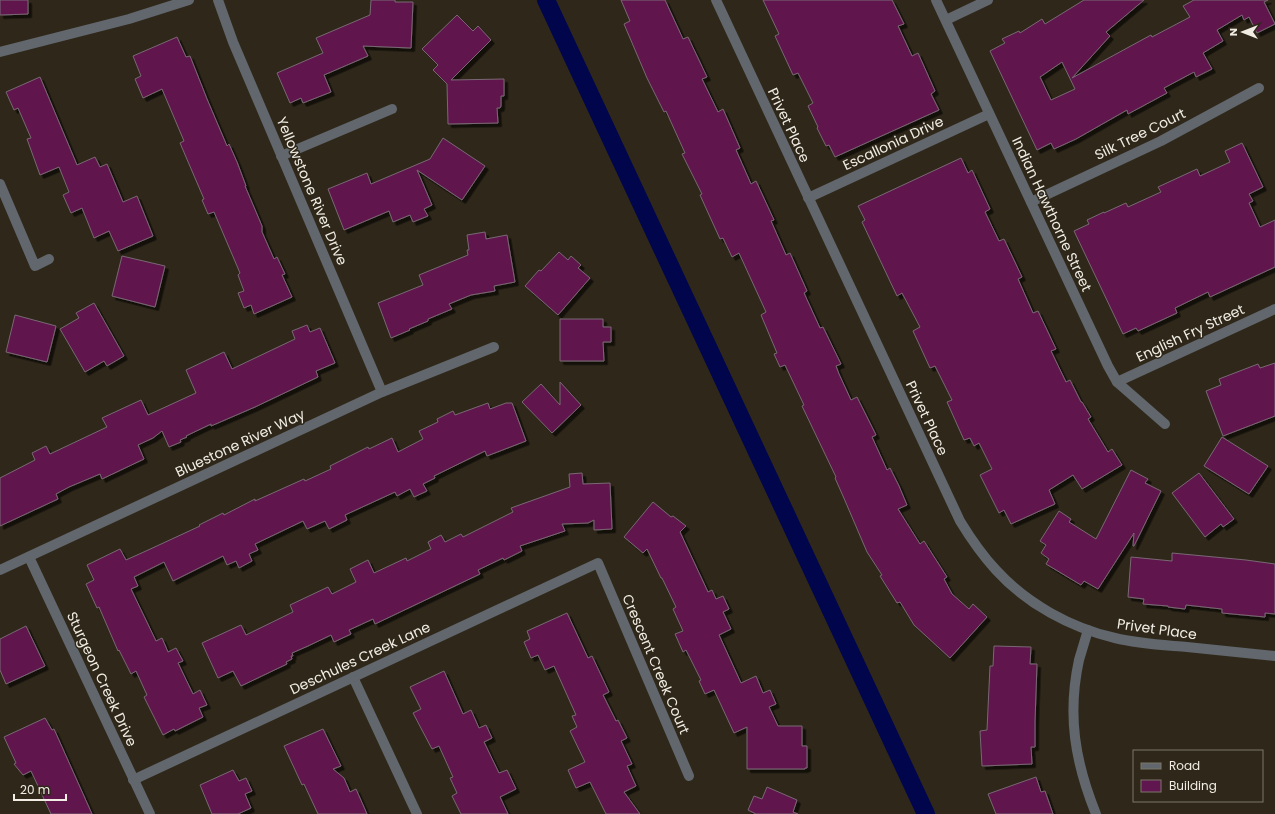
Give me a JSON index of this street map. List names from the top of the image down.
{
  "streets": {
    "street": [
      "Privet Place",
      "Silk Tree Court",
      "Escallonia Drive",
      "Yellowstone River Drive",
      "Indian Hawthorne Street",
      "English Fry Street",
      "Bluestone River Way",
      "Deschules Creek Lane",
      "Crescent Creek Court",
      "Sturgeon Creek Drive"
    ]
  },
  "crossings": [
    ["Privet Place", "Escallonia Drive"],
    ["Silk Tree Court", "Indian Hawthorne Street"],
    ["Escallonia Drive", "Indian Hawthorne Street"],
    ["Yellowstone River Drive", "Bluestone River Way"],
    ["Indian Hawthorne Street", "English Fry Street"],
    ["Bluestone River Way", "Sturgeon Creek Drive"],
    ["Deschules Creek Lane", "Crescent Creek Court"],
    ["Deschules Creek Lane", "Sturgeon Creek Drive"]
  ],
  "legend": ["Road", "Building"],
  "scale_bar": "20 m",
  "north": "left"
}
